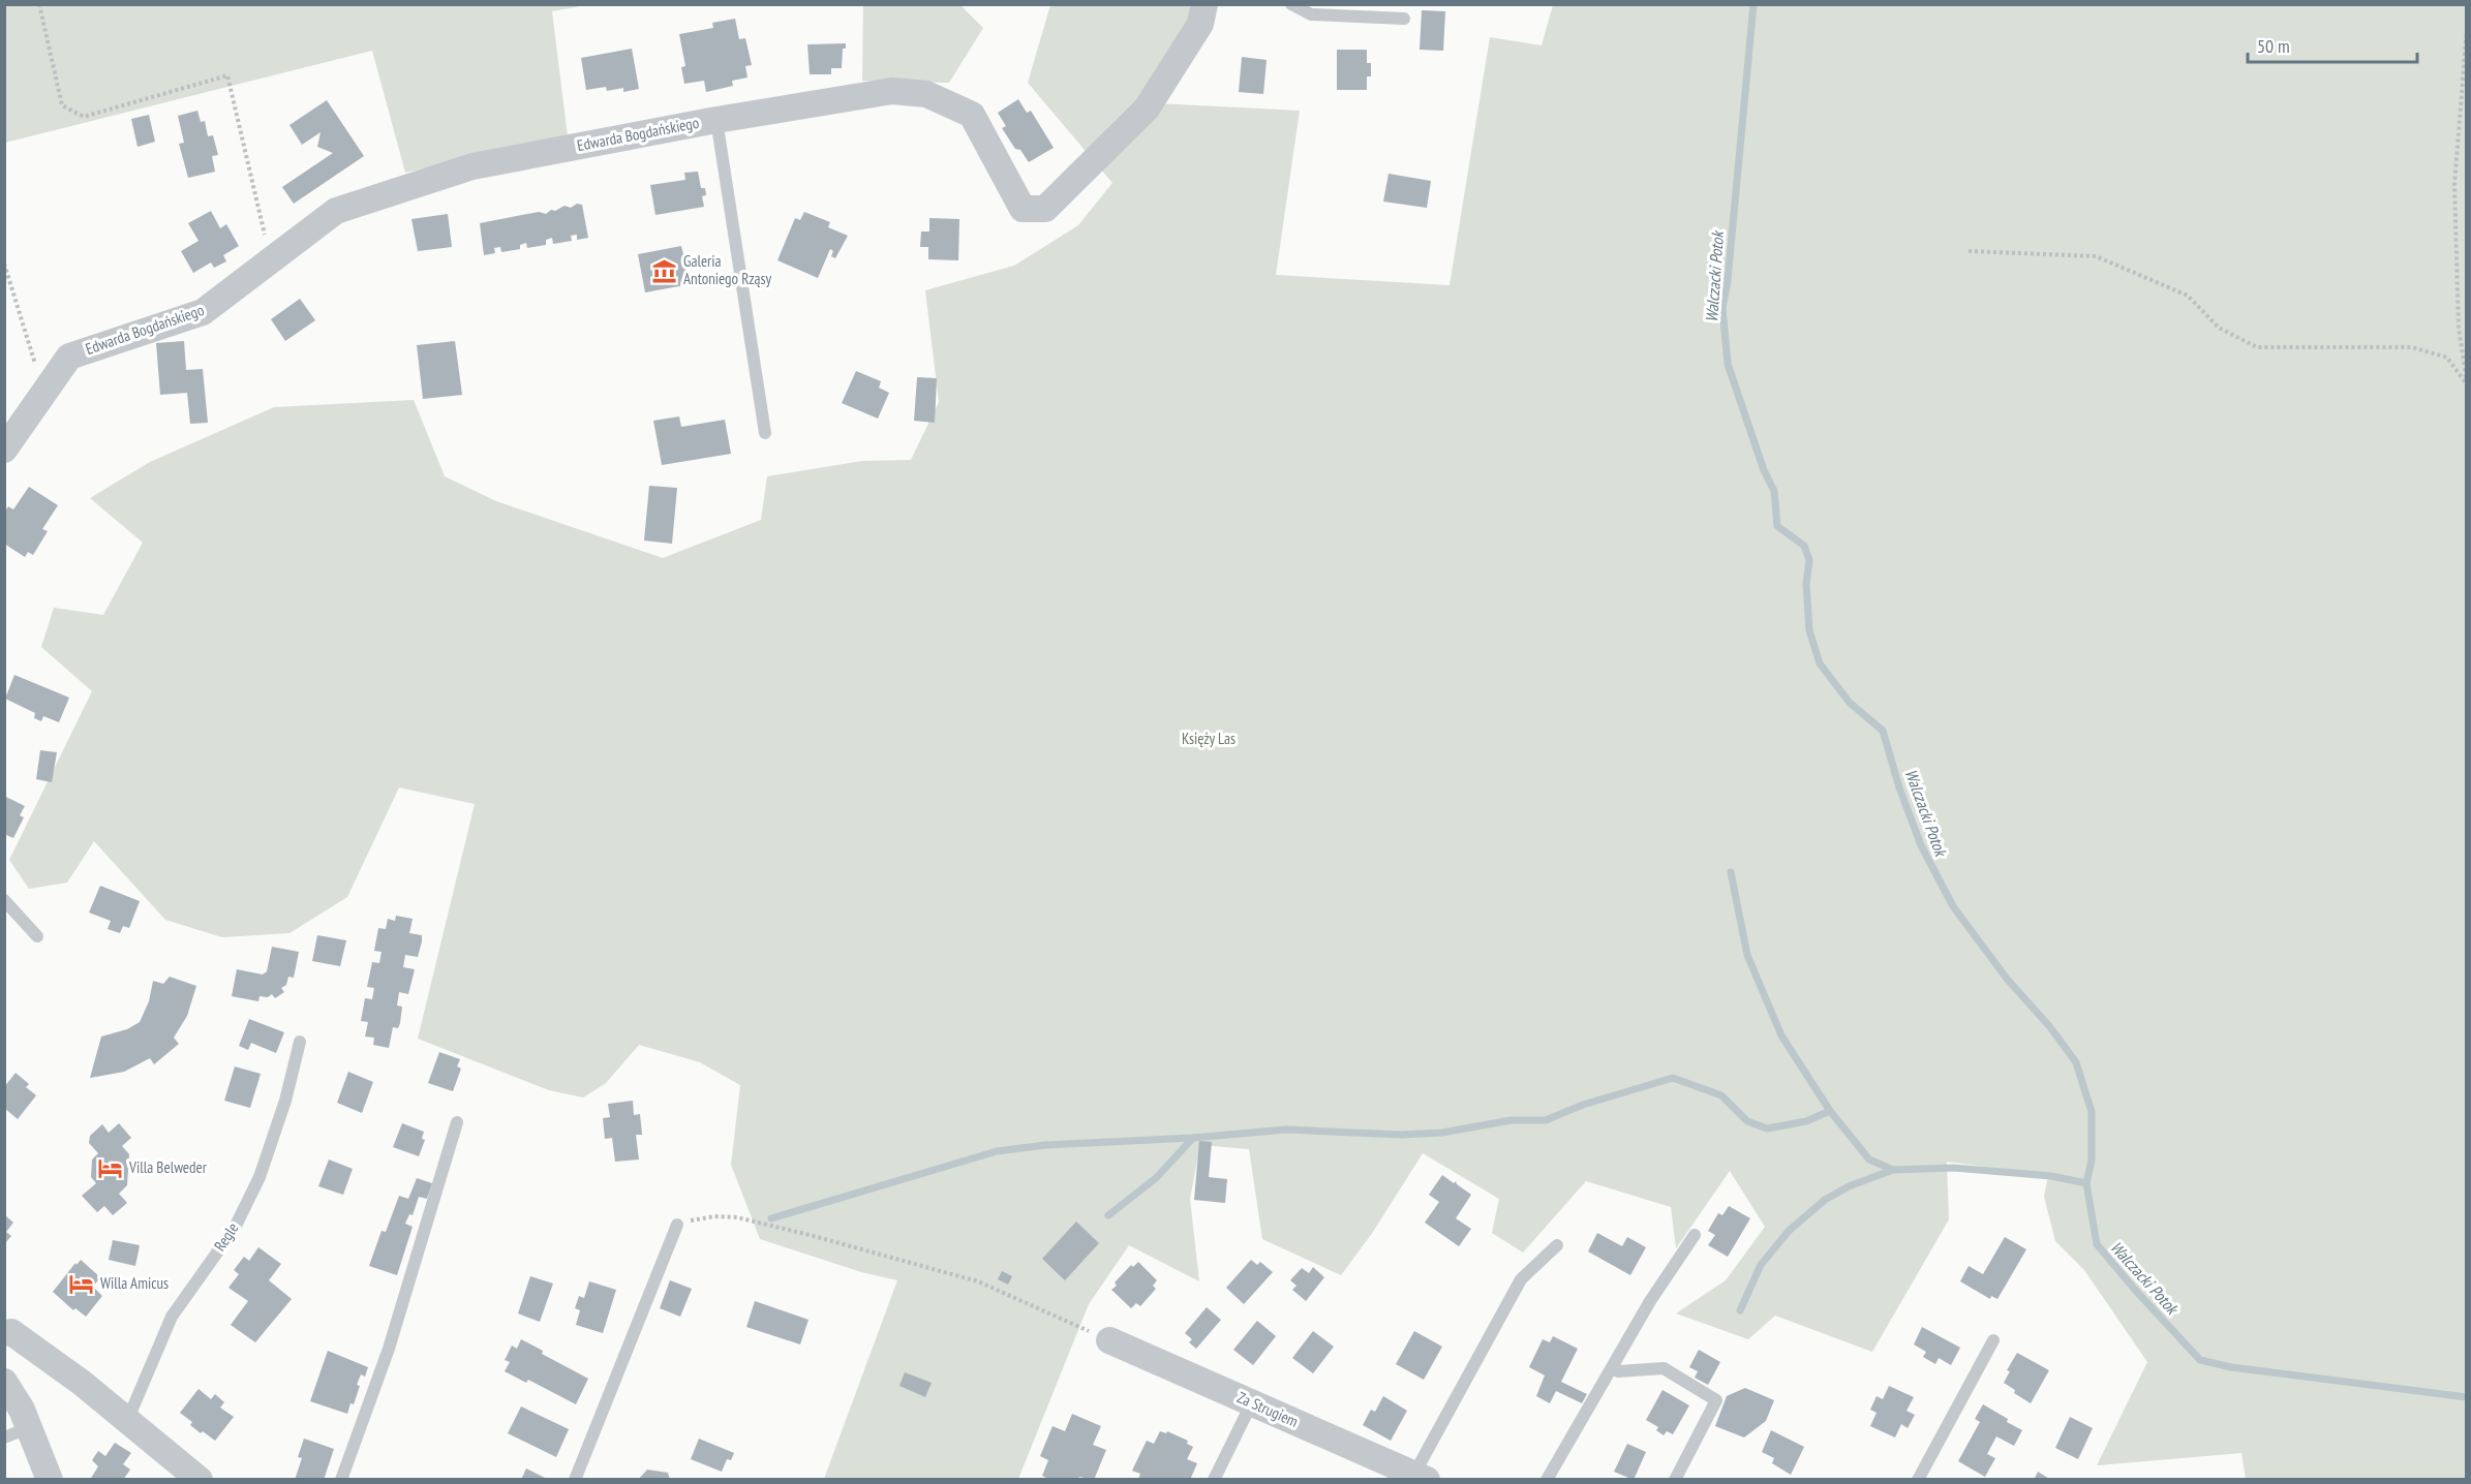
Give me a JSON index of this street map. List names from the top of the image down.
{
  "streets": {
    "street": ["Edwarda Bogdańskiego", "Za Strugiem"],
    "lane": ["Regle"]
  },
  "water": ["Walczacki Potok"],
  "parks": ["Księży Las"],
  "places": {
    "museum": ["Galeria Antoniego Rząsy"],
    "hotel": ["Villa Belweder", "Willa Amicus"]
  },
  "scale_bar": "50 m"
}
